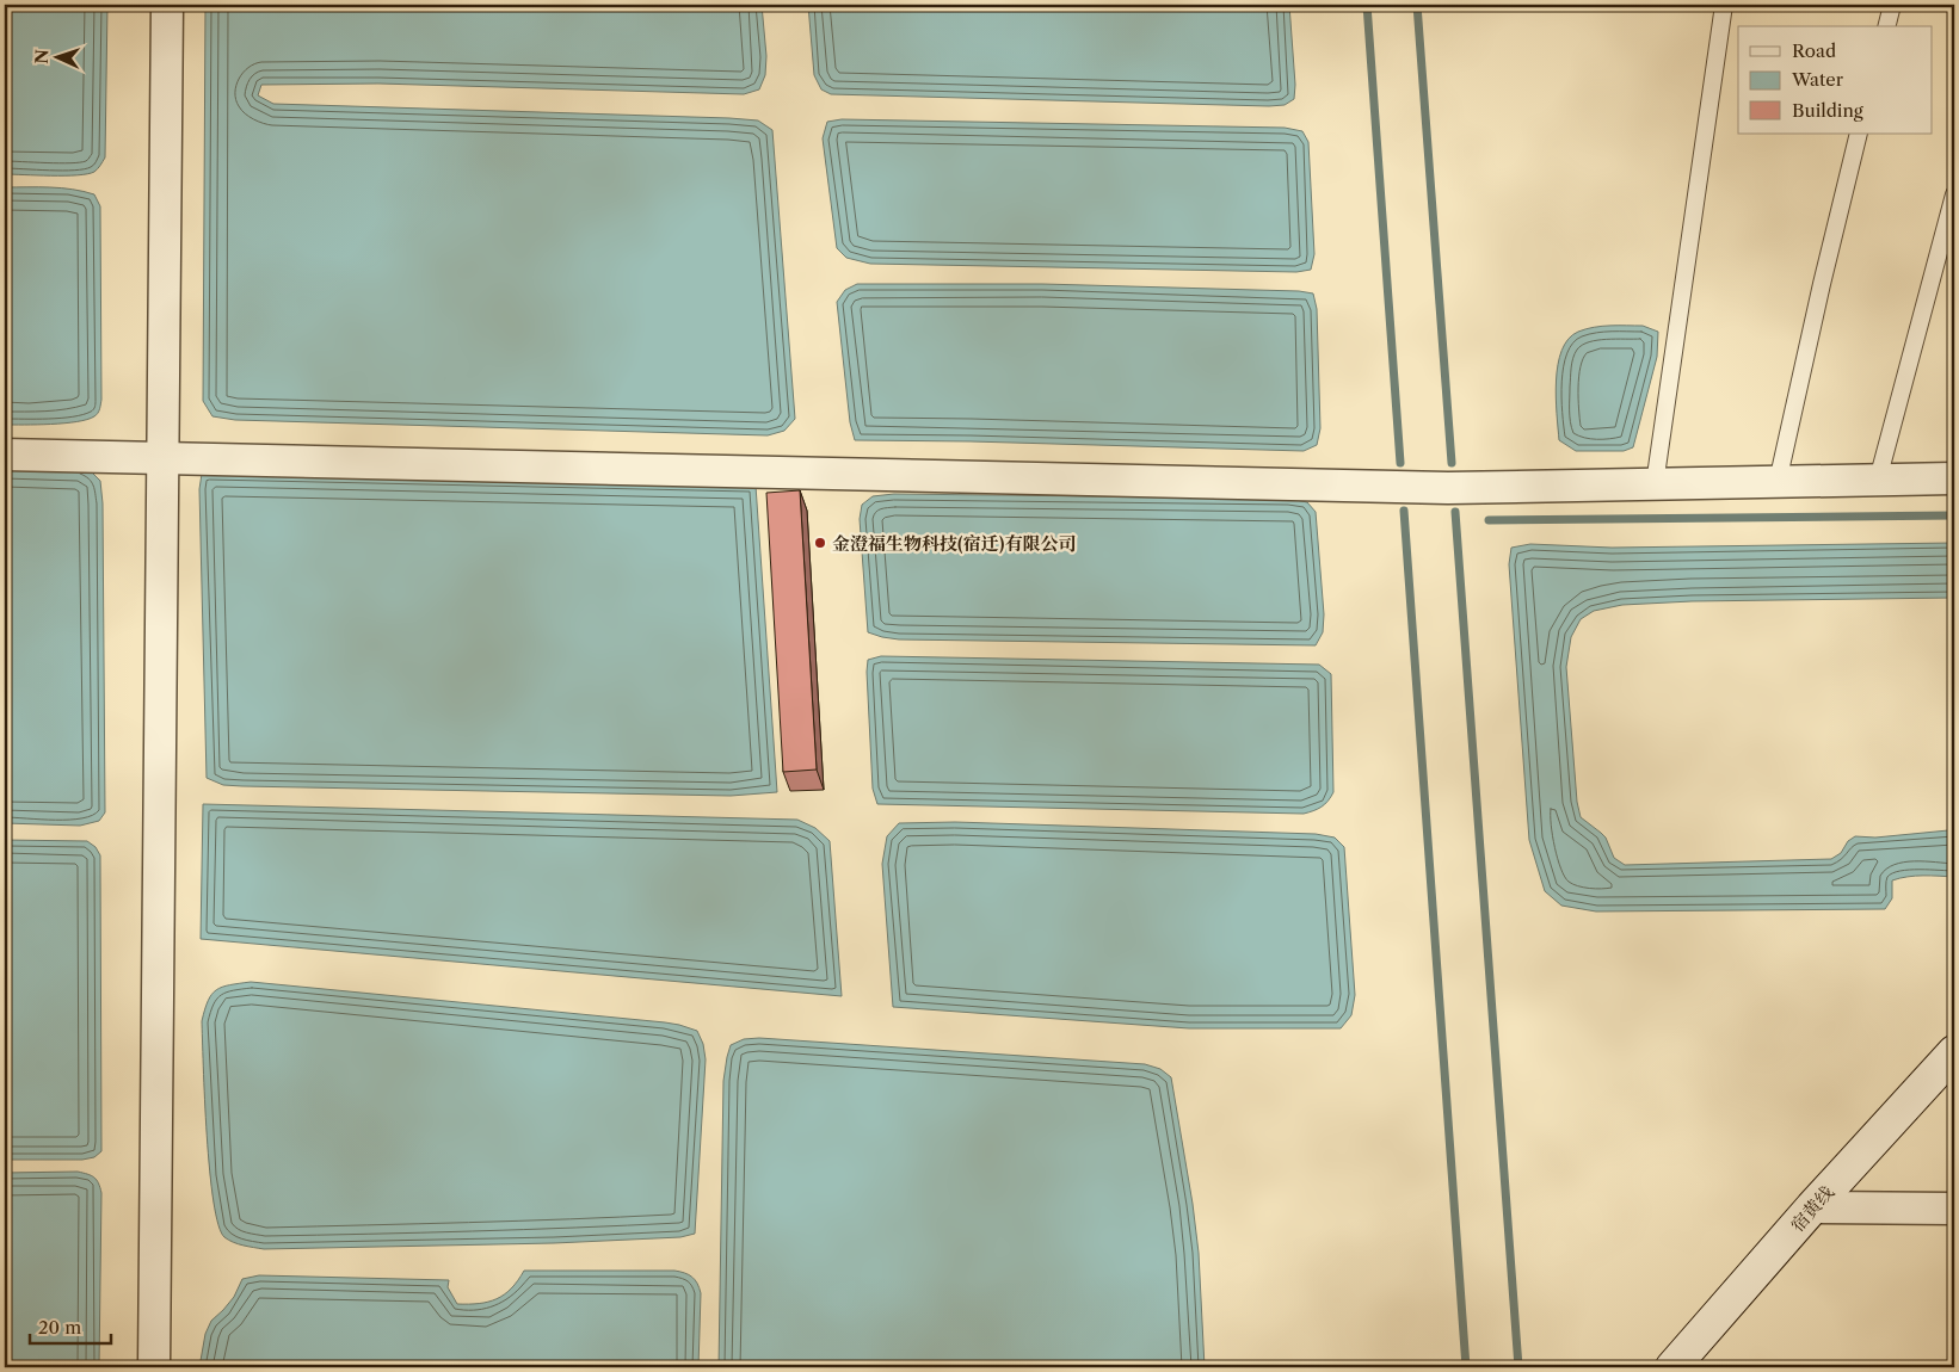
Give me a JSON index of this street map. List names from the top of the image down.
{
  "streets": {
    "main road": ["宿黄线"]
  },
  "places": ["金澄福生物科技(宿迁)有限公司"],
  "legend": ["Road", "Water", "Building"],
  "scale_bar": "20 m",
  "north": "left"
}
